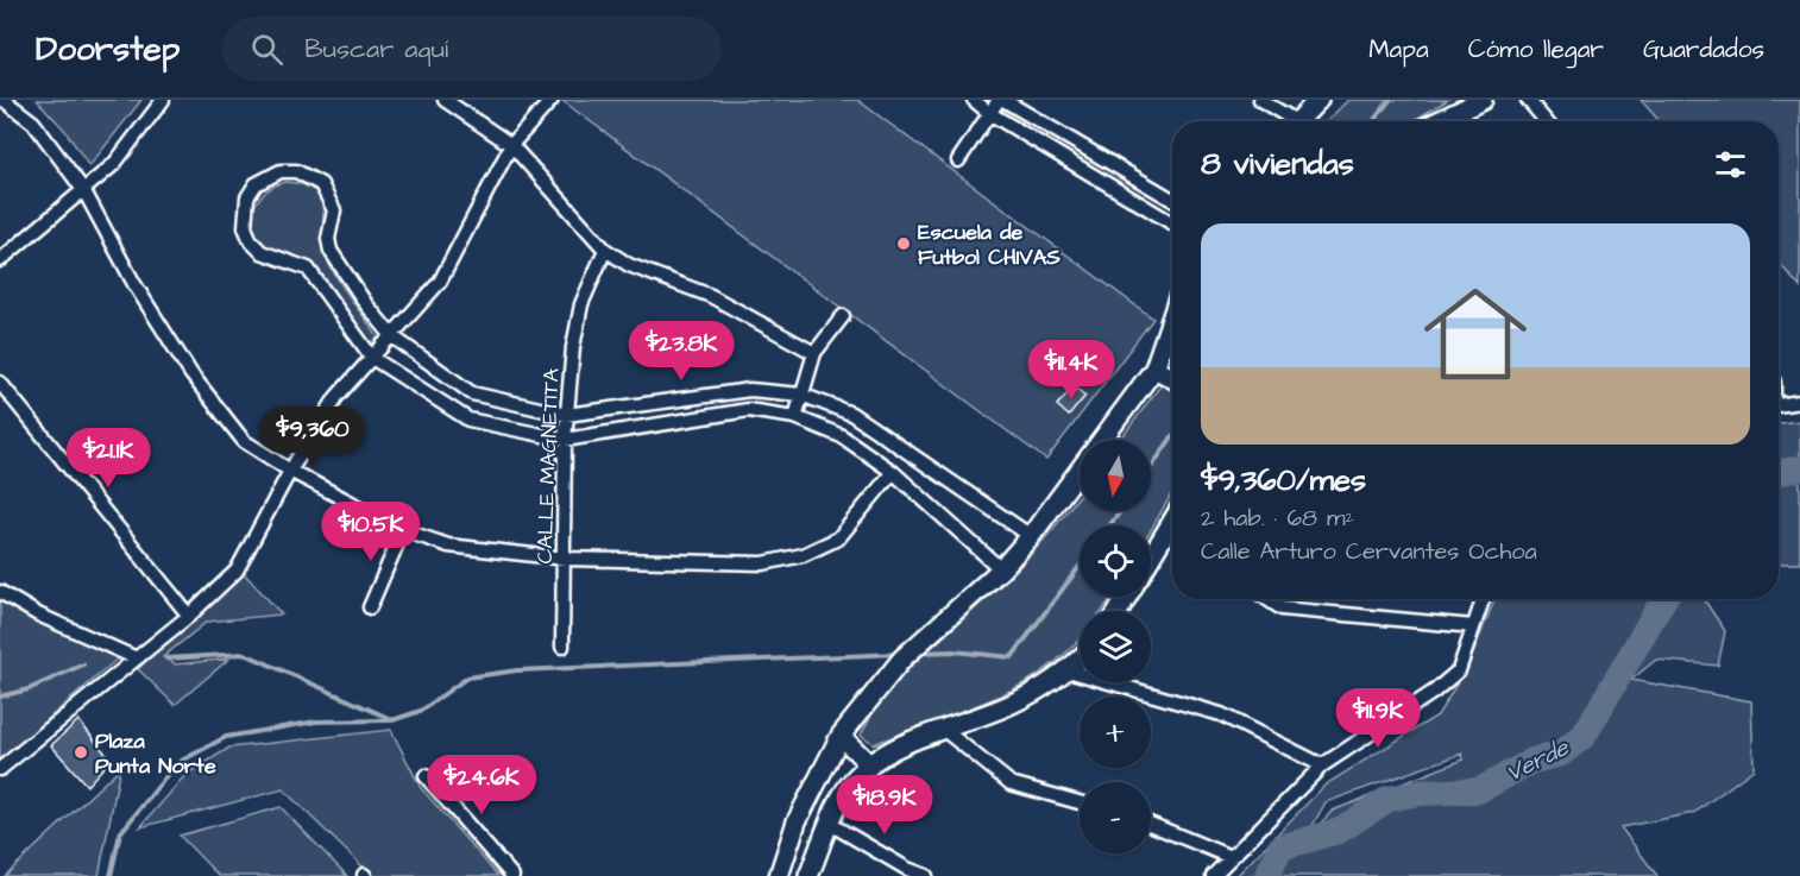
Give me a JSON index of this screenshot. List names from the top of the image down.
{
  "streets": {
    "street": ["CALLE MAGNETITA"]
  },
  "water": ["Verde"],
  "places": ["Escuela de Futbol CHIVAS", "Plaza Punta Norte"],
  "north": "bottom",
  "page": {
    "header": "Doorstep",
    "search": "Buscar aquí",
    "nav": ["Mapa", "Cómo llegar", "Guardados"],
    "heading": "8 viviendas",
    "list": [
      {
        "name": "$9,360/mes",
        "note": "2 hab. · 68 m² · Calle Arturo Cervantes Ochoa"
      }
    ],
    "price": [
      "$23.8K",
      "$11.4K",
      "$9,360",
      "$21.1K",
      "$10.5K",
      "$11.9K",
      "$24.6K",
      "$18.9K"
    ],
    "map_buttons": ["+", "−"]
  }
}
